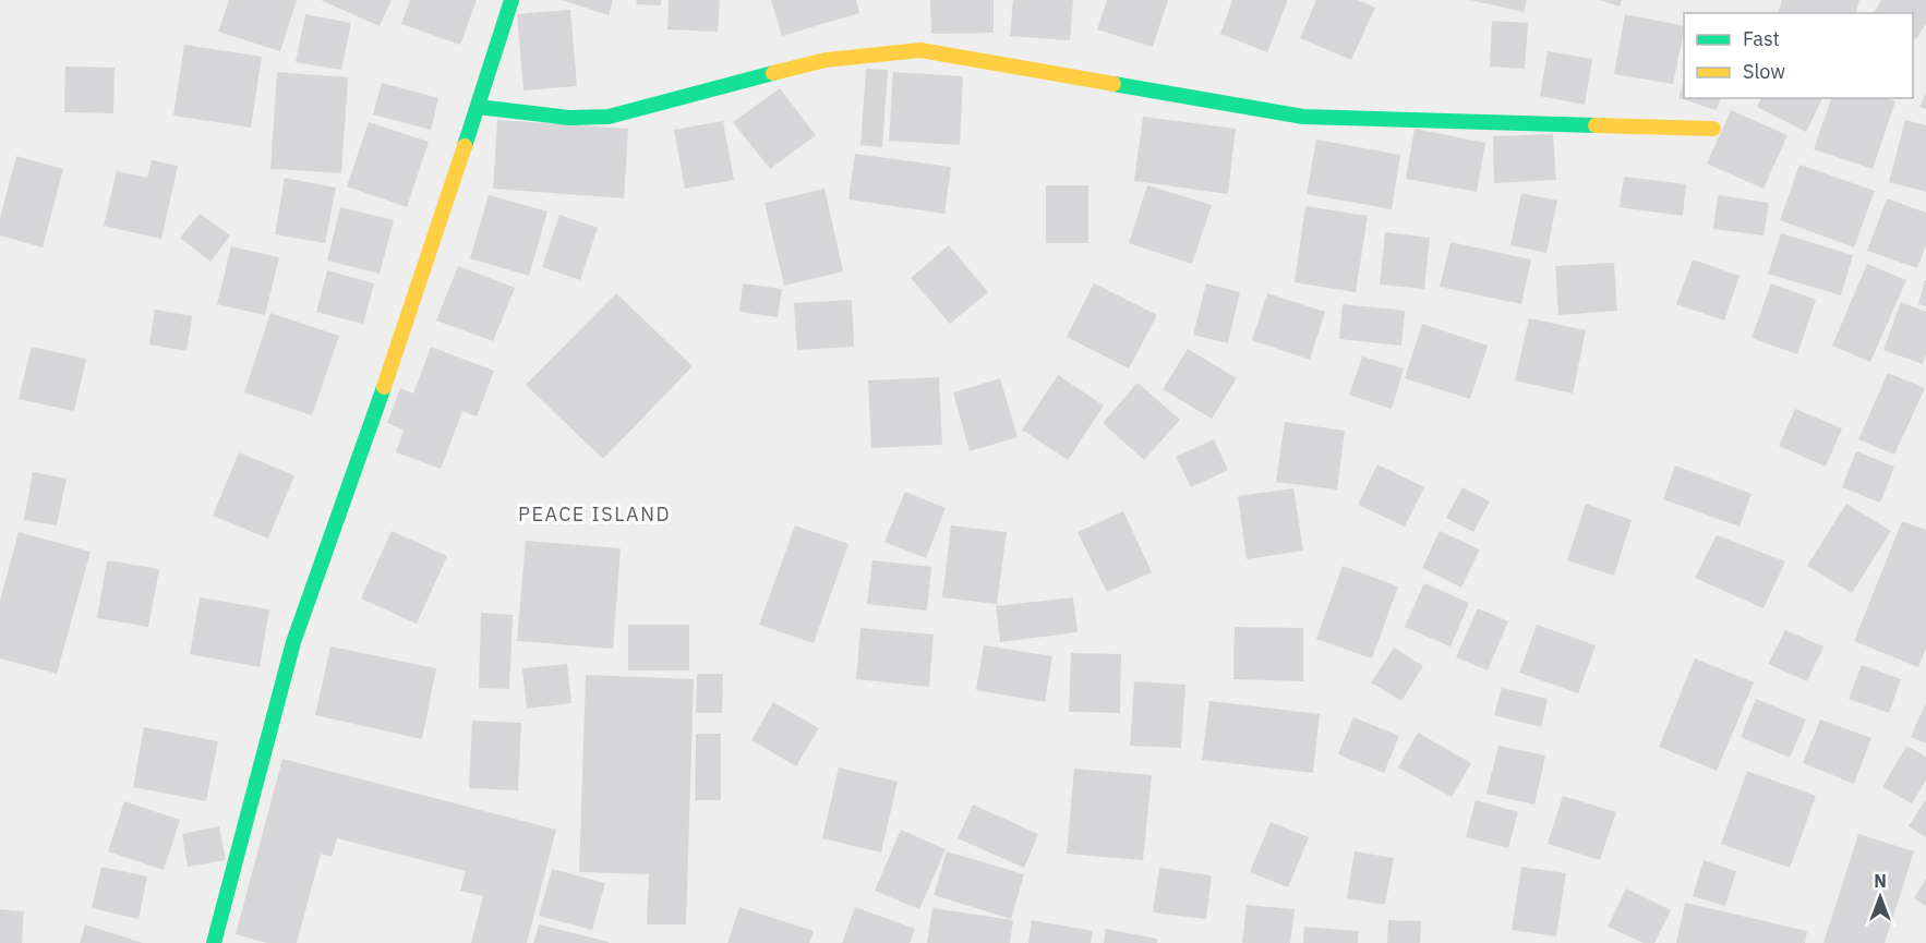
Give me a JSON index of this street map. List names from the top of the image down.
{
  "districts": ["PEACE ISLAND"],
  "legend": ["Fast", "Slow"],
  "north": "top"
}
